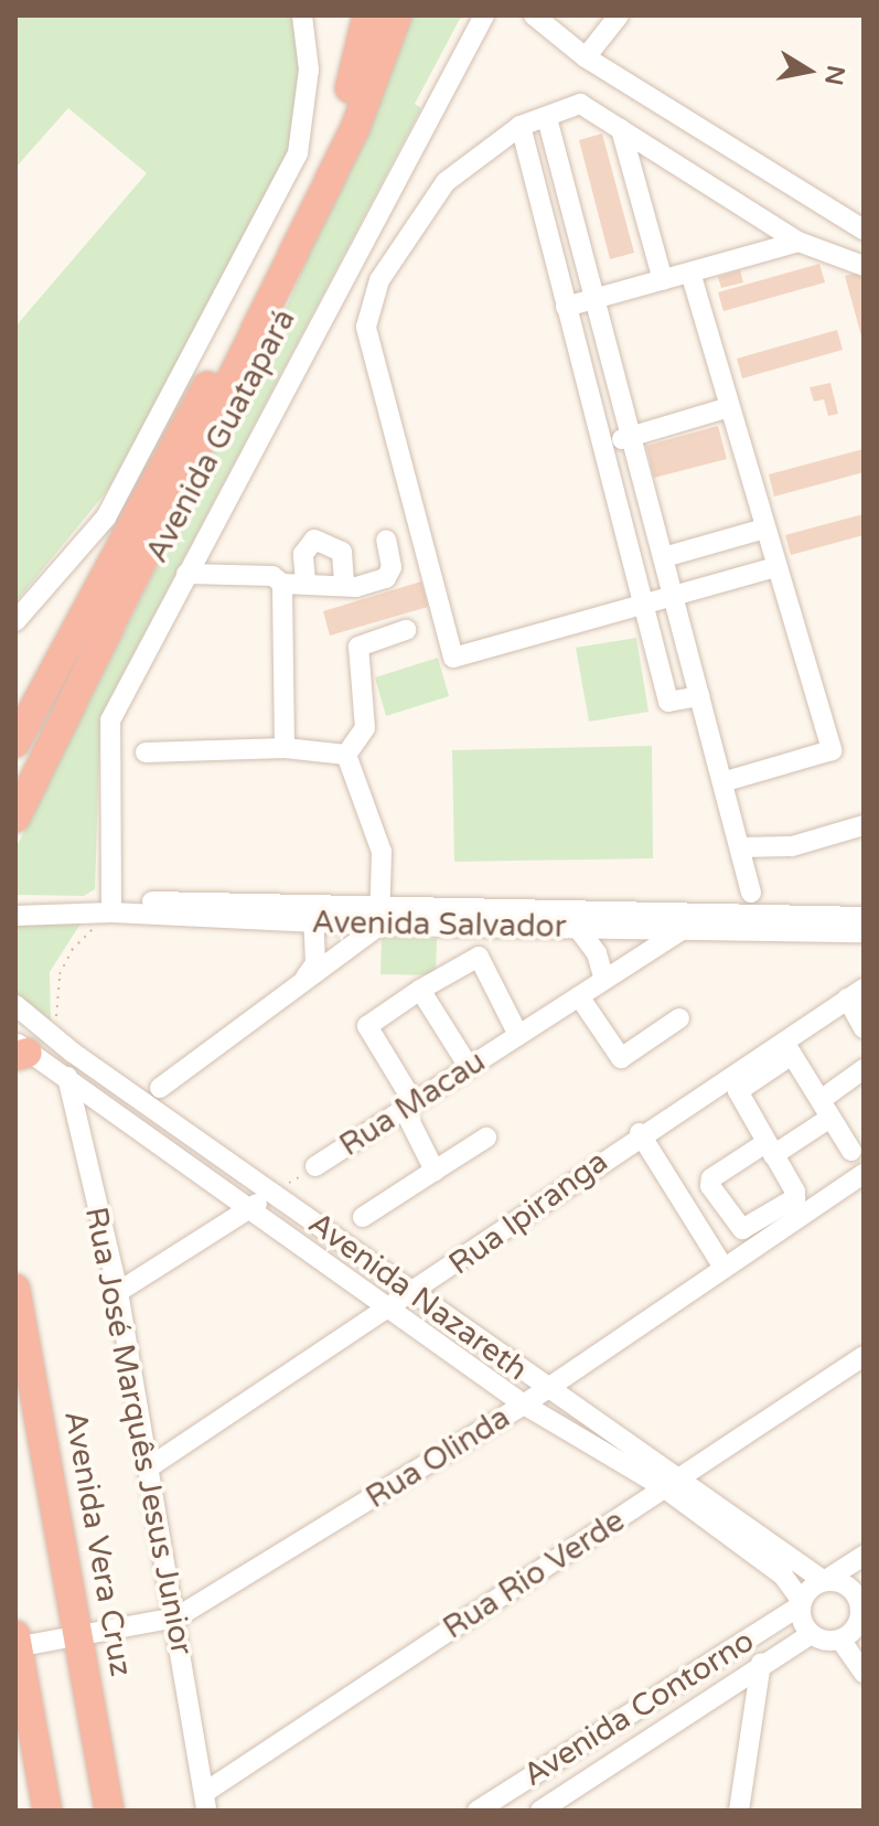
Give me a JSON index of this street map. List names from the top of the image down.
{
  "streets": {
    "highway": ["Avenida Guatapará", "Avenida Vera Cruz"],
    "street": [
      "Avenida Salvador",
      "Rua Macau",
      "Rua Ipiranga",
      "Avenida Nazareth",
      "Rua José Marquês Jesus Junior",
      "Rua Olinda",
      "Rua Rio Verde",
      "Avenida Contorno"
    ]
  },
  "crossings": [
    ["Avenida Guatapará", "Avenida Salvador"],
    ["Avenida Salvador", "Rua Macau"],
    ["Rua Macau", "Avenida Nazareth"],
    ["Rua Ipiranga", "Avenida Nazareth"],
    ["Rua Ipiranga", "Rua José Marquês Jesus Junior"],
    ["Avenida Nazareth", "Rua José Marquês Jesus Junior"],
    ["Avenida Nazareth", "Rua Olinda"],
    ["Avenida Nazareth", "Rua Rio Verde"],
    ["Avenida Nazareth", "Avenida Contorno"],
    ["Rua José Marquês Jesus Junior", "Rua Olinda"],
    ["Rua José Marquês Jesus Junior", "Rua Rio Verde"],
    ["Rua Olinda", "Avenida Vera Cruz"]
  ],
  "north": "right"
}
